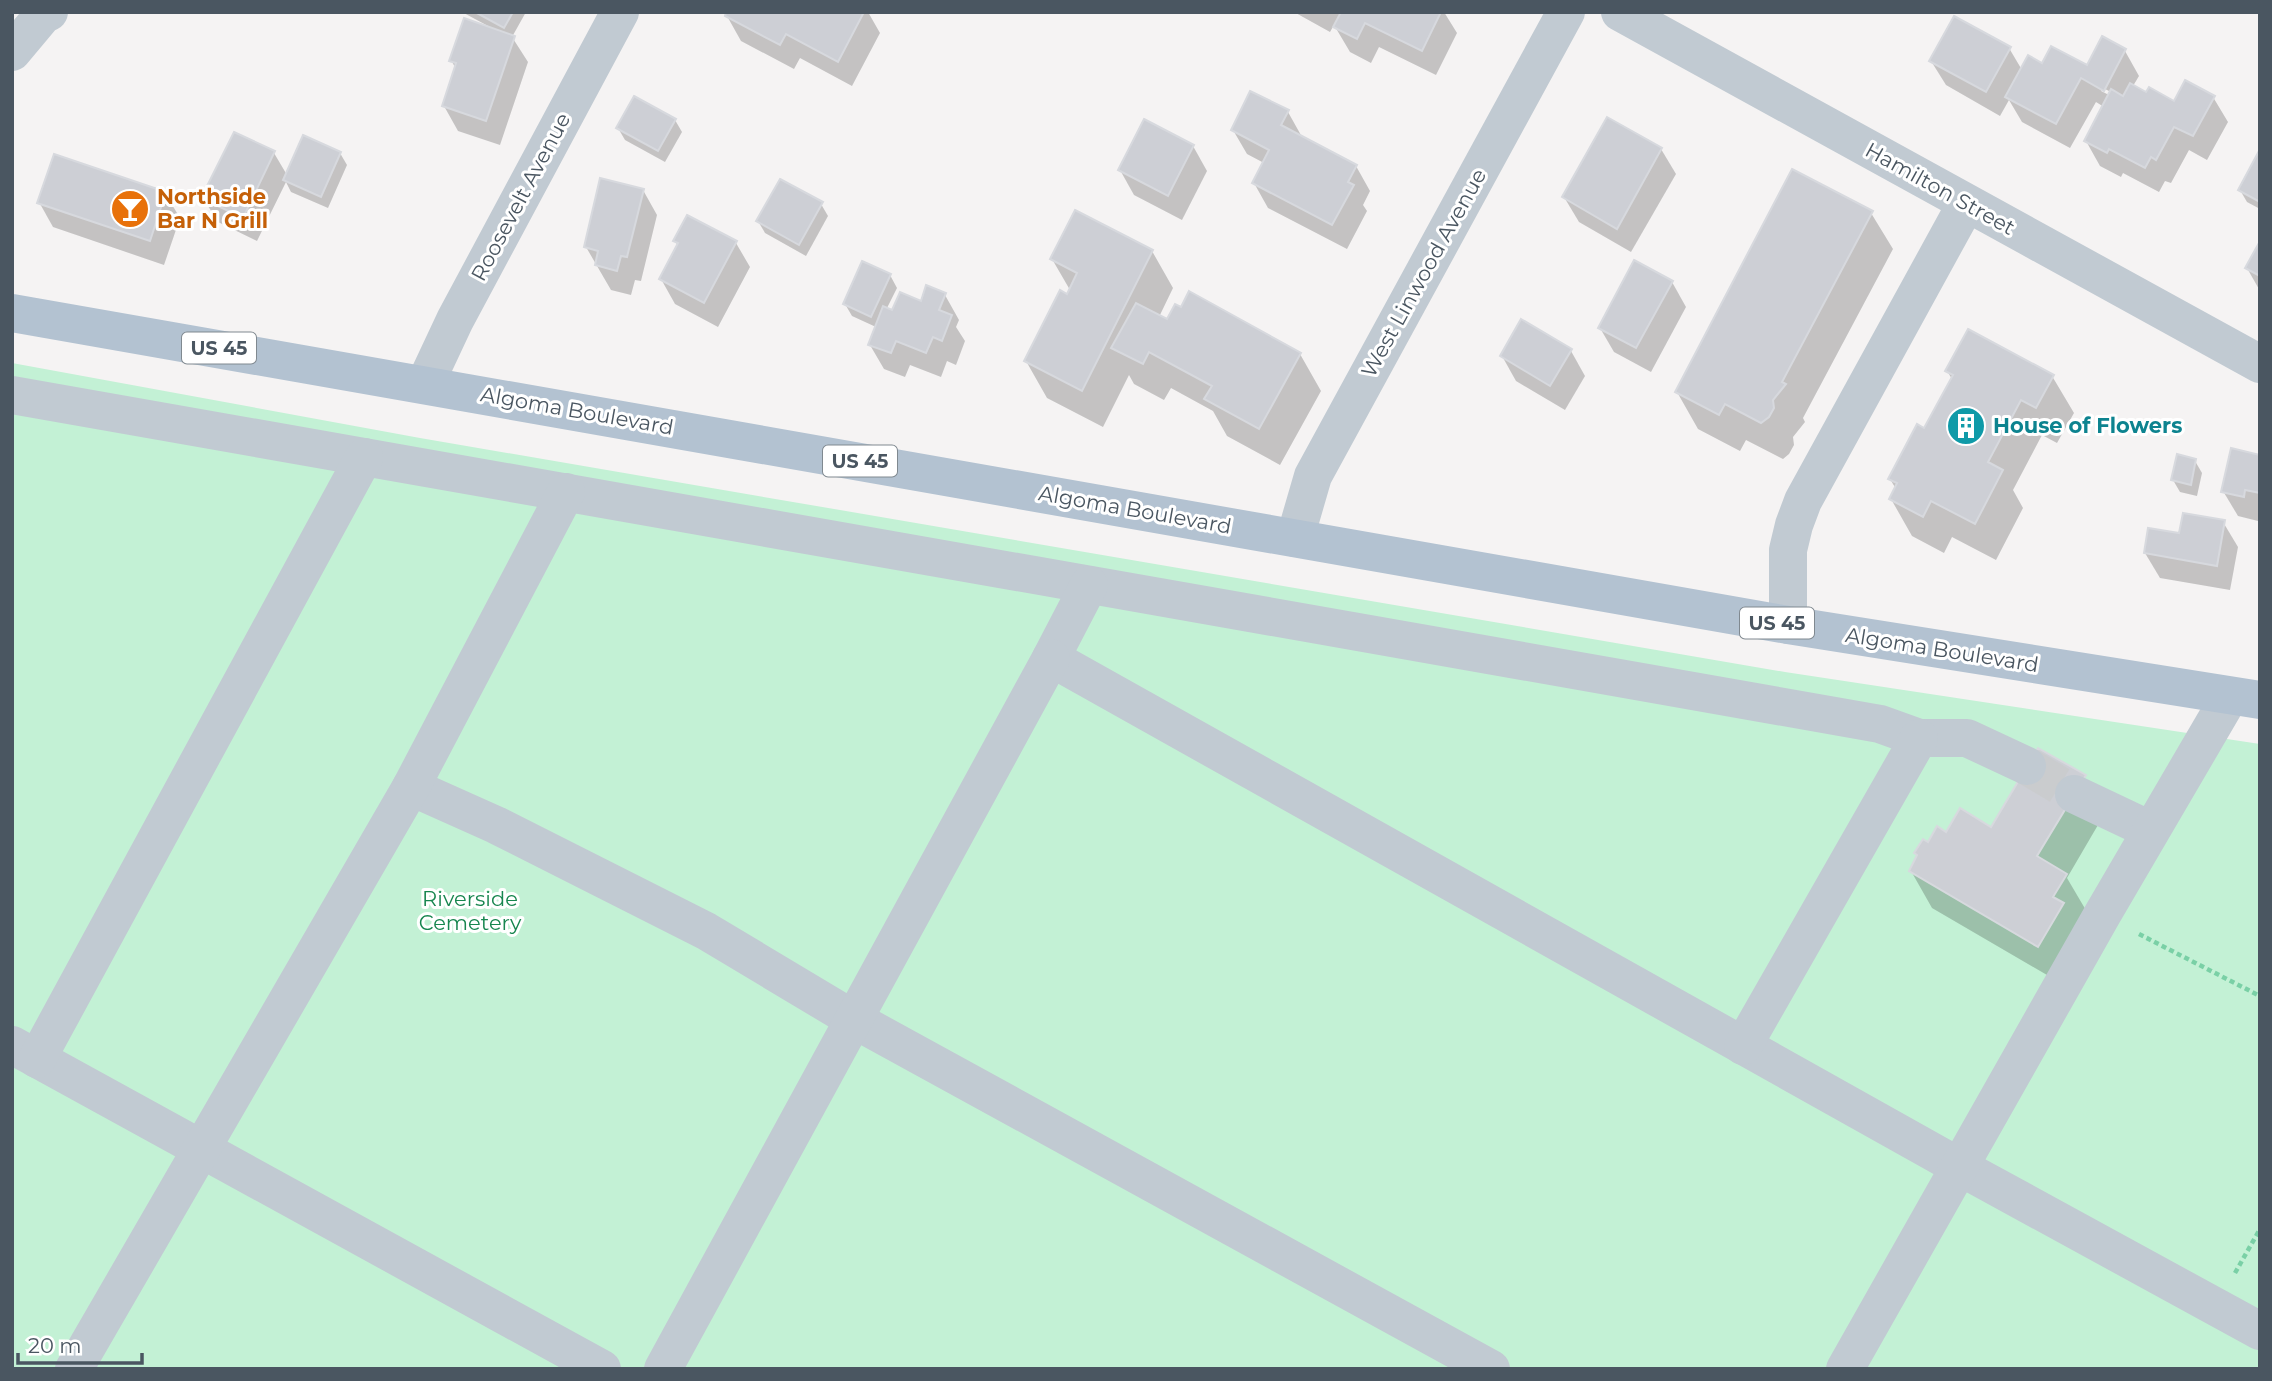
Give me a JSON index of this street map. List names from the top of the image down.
{
  "streets": {
    "main road": ["US 45", "Algoma Boulevard"],
    "street": ["Hamilton Street", "Roosevelt Avenue", "West Linwood Avenue"]
  },
  "crossings": [
    ["Roosevelt Avenue", "Algoma Boulevard"],
    ["West Linwood Avenue", "Algoma Boulevard"]
  ],
  "parks": ["Riverside Cemetery"],
  "places": {
    "bar": ["Northside Bar N Grill"],
    "building": ["House of Flowers"]
  },
  "scale_bar": "20 m"
}
